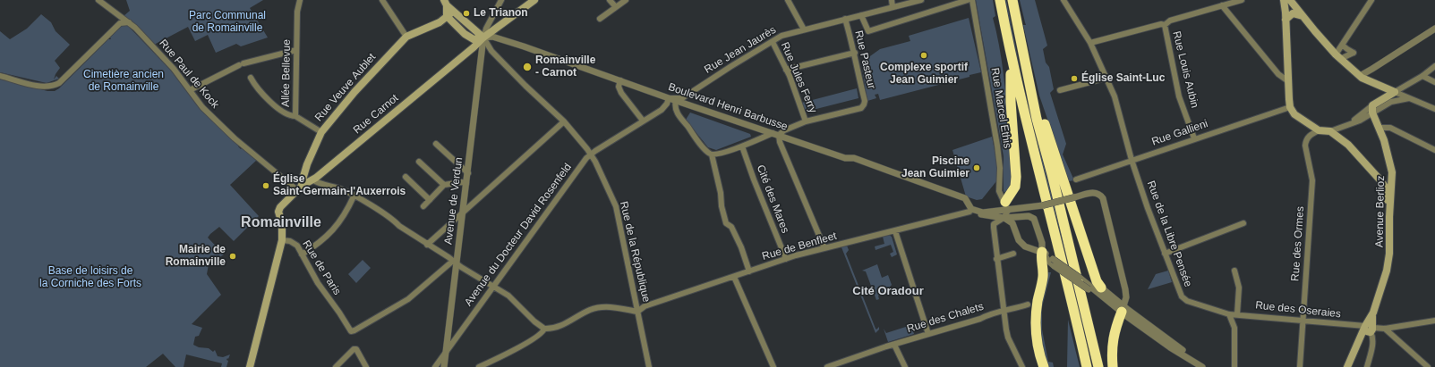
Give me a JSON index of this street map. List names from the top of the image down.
{
  "streets": {
    "main road": ["Rue Veuve Aublet", "Rue Carnot", "Avenue Berlioz"],
    "street": [
      "Rue Jean Jaurès",
      "Rue Pasteur",
      "Rue Louis Aubin",
      "Allée Bellevue",
      "Rue Paul de Kock",
      "Rue Jules Ferry",
      "Boulevard Henri Barbusse",
      "Rue Marcel Ethis",
      "Rue Gallieni",
      "Cité des Mares",
      "Avenue de Verdun",
      "Rue de la Libre Pensée",
      "Avenue du Docteur David Rosenfeld",
      "Rue des Ormes",
      "Rue de Benfleet",
      "Rue de la République",
      "Rue de Paris",
      "Rue des Oseraies",
      "Rue des Chalets"
    ]
  },
  "crossings": [
    ["Rue Jean Jaurès", "Rue Pasteur"],
    ["Rue Jean Jaurès", "Rue Jules Ferry"],
    ["Rue Jean Jaurès", "Boulevard Henri Barbusse"],
    ["Rue Pasteur", "Rue Jules Ferry"],
    ["Rue Louis Aubin", "Rue Gallieni"],
    ["Allée Bellevue", "Rue Veuve Aublet"],
    ["Rue Paul de Kock", "Rue Veuve Aublet"],
    ["Rue Paul de Kock", "Rue Carnot"],
    ["Rue Veuve Aublet", "Rue Carnot"],
    ["Boulevard Henri Barbusse", "Rue Marcel Ethis"],
    ["Boulevard Henri Barbusse", "Rue Carnot"],
    ["Boulevard Henri Barbusse", "Avenue de Verdun"],
    ["Boulevard Henri Barbusse", "Rue de la République"],
    ["Rue Carnot", "Avenue de Verdun"],
    ["Rue Carnot", "Rue de la République"],
    ["Rue Carnot", "Rue de Paris"],
    ["Rue Gallieni", "Rue de la Libre Pensée"],
    ["Cité des Mares", "Rue de Benfleet"],
    ["Avenue de Verdun", "Avenue du Docteur David Rosenfeld"],
    ["Avenue de Verdun", "Rue de la République"],
    ["Avenue de Verdun", "Rue de Paris"],
    ["Avenue Berlioz", "Rue des Oseraies"],
    ["Rue de la Libre Pensée", "Rue des Oseraies"],
    ["Avenue du Docteur David Rosenfeld", "Rue de la République"],
    ["Rue des Ormes", "Rue des Oseraies"],
    ["Rue de Benfleet", "Rue de la République"]
  ],
  "districts": ["Romainville", "Cité Oradour"],
  "parks": ["Parc Communal de Romainville", "Cimetière ancien de Romainville", "Base de loisirs de la Corniche des Forts"],
  "places": [
    "Le Trianon",
    "Complexe sportif Jean Guimier",
    "Romainville - Carnot",
    "Église Saint-Luc",
    "Piscine Jean Guimier",
    "Église Saint-Germain-l'Auxerrois",
    "Mairie de Romainville"
  ]
}
